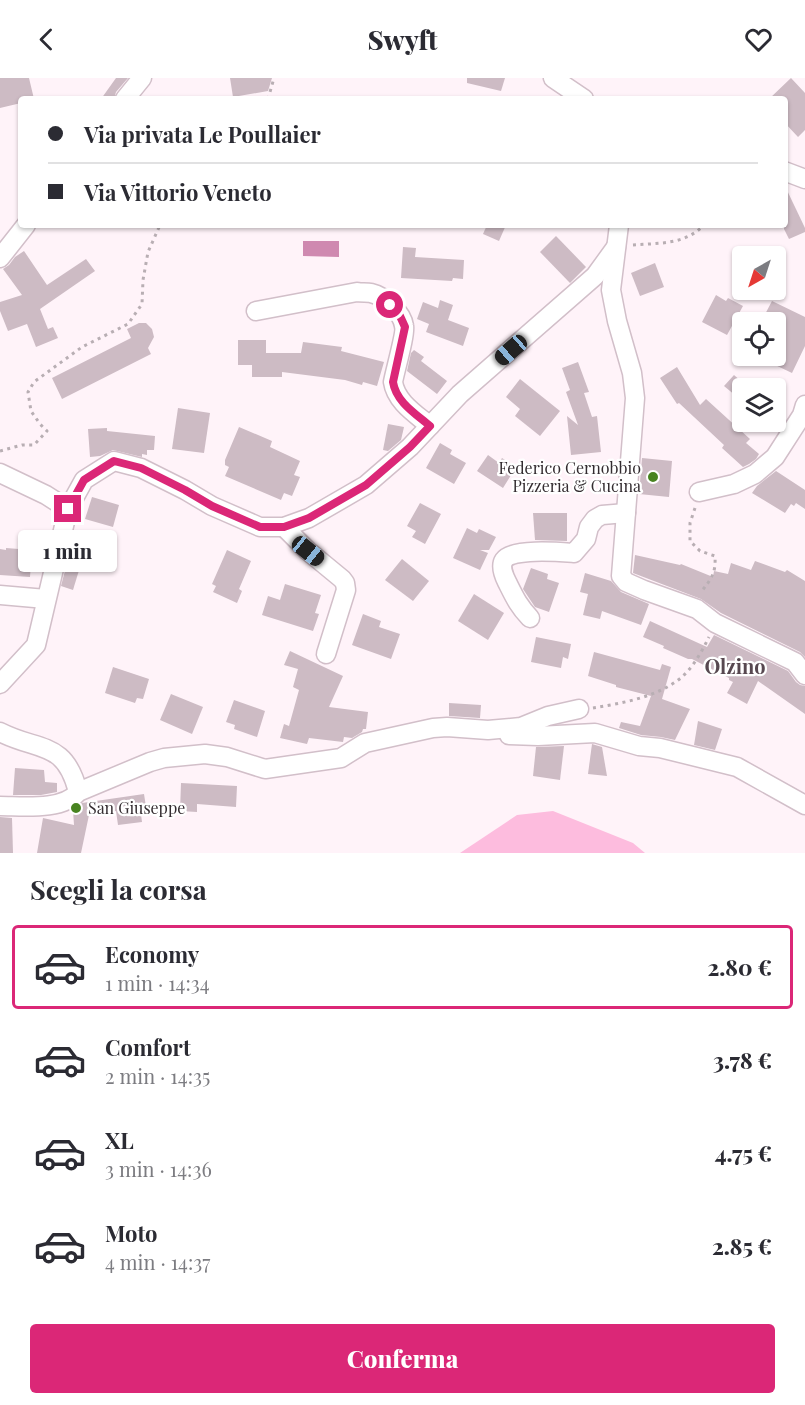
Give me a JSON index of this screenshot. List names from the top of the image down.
{
  "districts": ["Olzino"],
  "places": ["Federico Cernobbio Pizzeria & Cucina", "San Giuseppe"],
  "north": "bottom left",
  "page": {
    "header": "Swyft",
    "banner": ["Via privata Le Poullaier", "Via Vittorio Veneto"],
    "bubble": "1 min",
    "heading": "Scegli la corsa",
    "list": [
      {
        "name": "Economy",
        "note": "1 min · 14:34",
        "value": "2.80 €"
      },
      {
        "name": "Comfort",
        "note": "2 min · 14:35",
        "value": "3.78 €"
      },
      {
        "name": "XL",
        "note": "3 min · 14:36",
        "value": "4.75 €"
      },
      {
        "name": "Moto",
        "note": "4 min · 14:37",
        "value": "2.85 €"
      }
    ],
    "buttons": "Conferma"
  }
}
